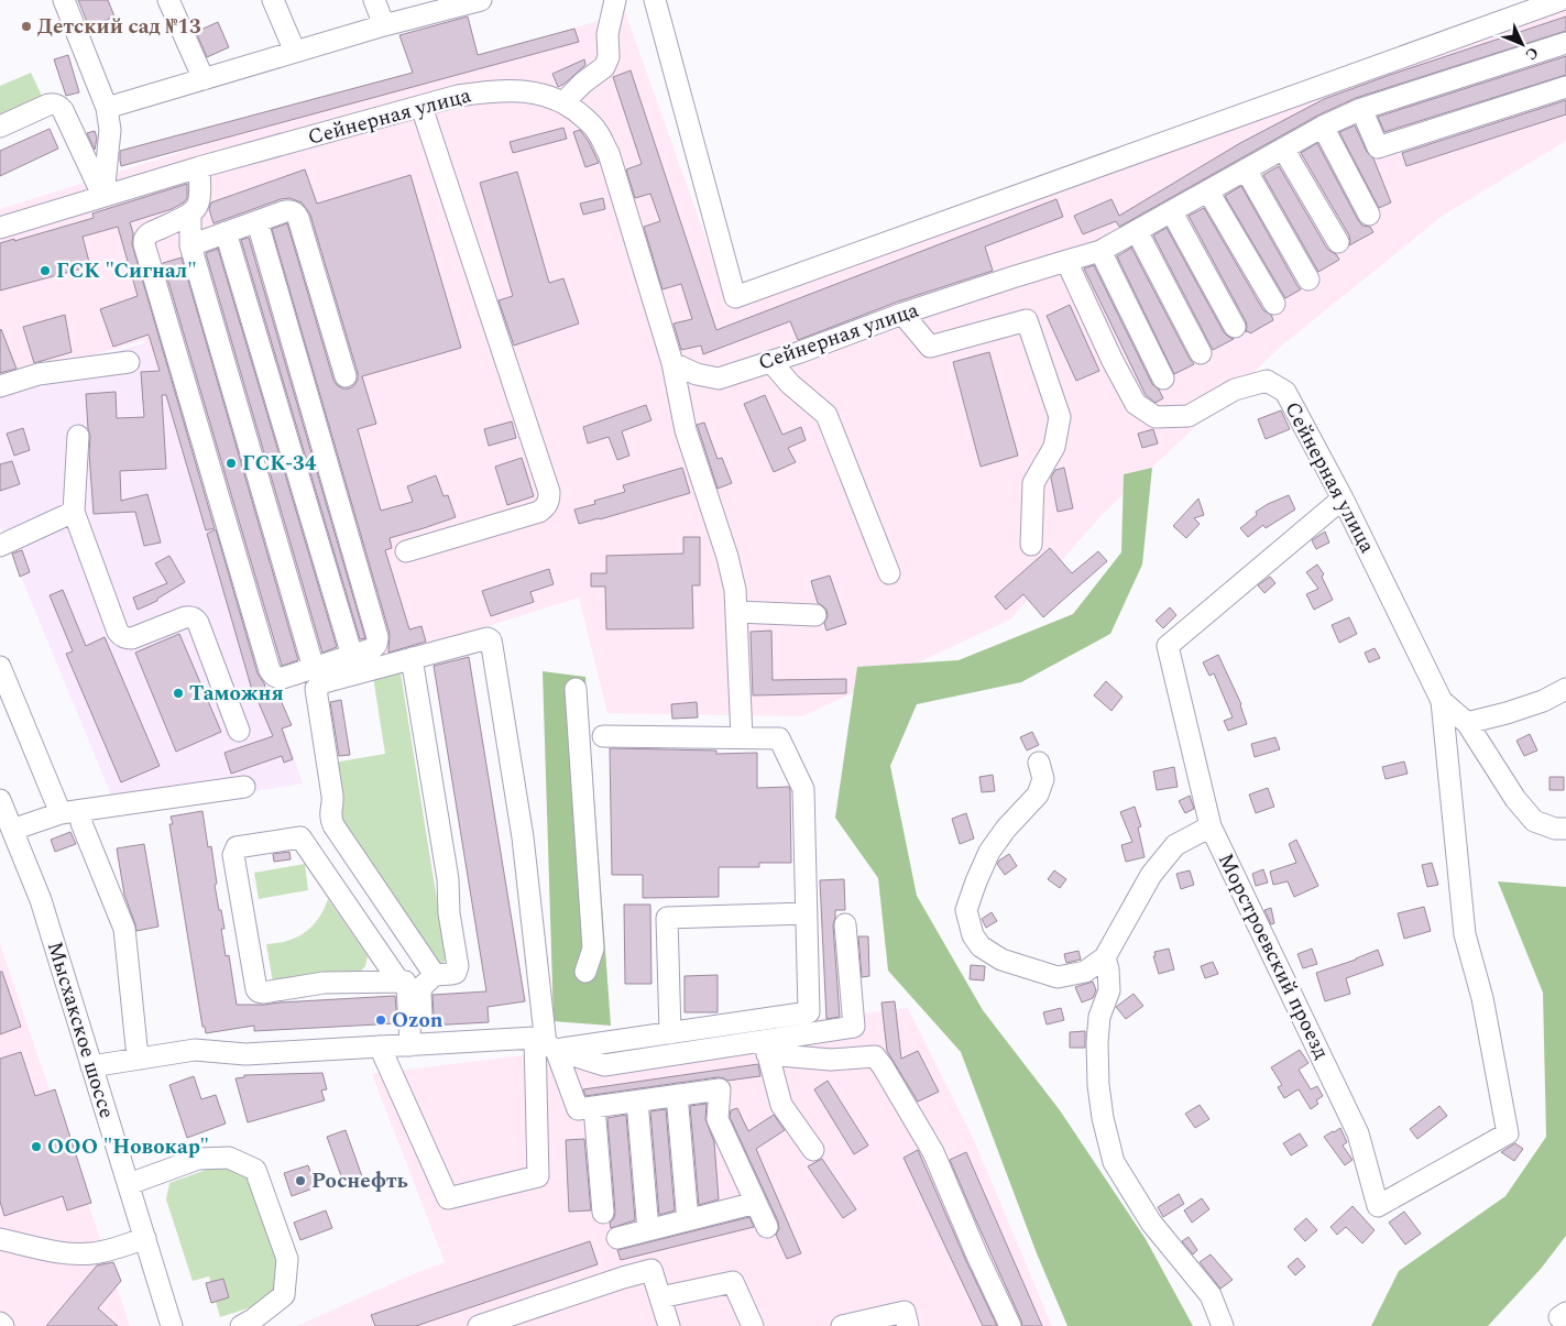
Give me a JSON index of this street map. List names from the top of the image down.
{
  "streets": {
    "street": ["Сейнерная улица", "Морстроевский проезд", "Мысхакское шоссе"]
  },
  "crossings": [
    ["Сейнерная улица", "Морстроевский проезд"]
  ],
  "places": [
    "Детский сад №13",
    "ГСК \"Сигнал\"",
    "ГСК-34",
    "Таможня",
    "Ozon",
    "ООО \"Новокар\"",
    "Роснефть"
  ],
  "north": "bottom right"
}
